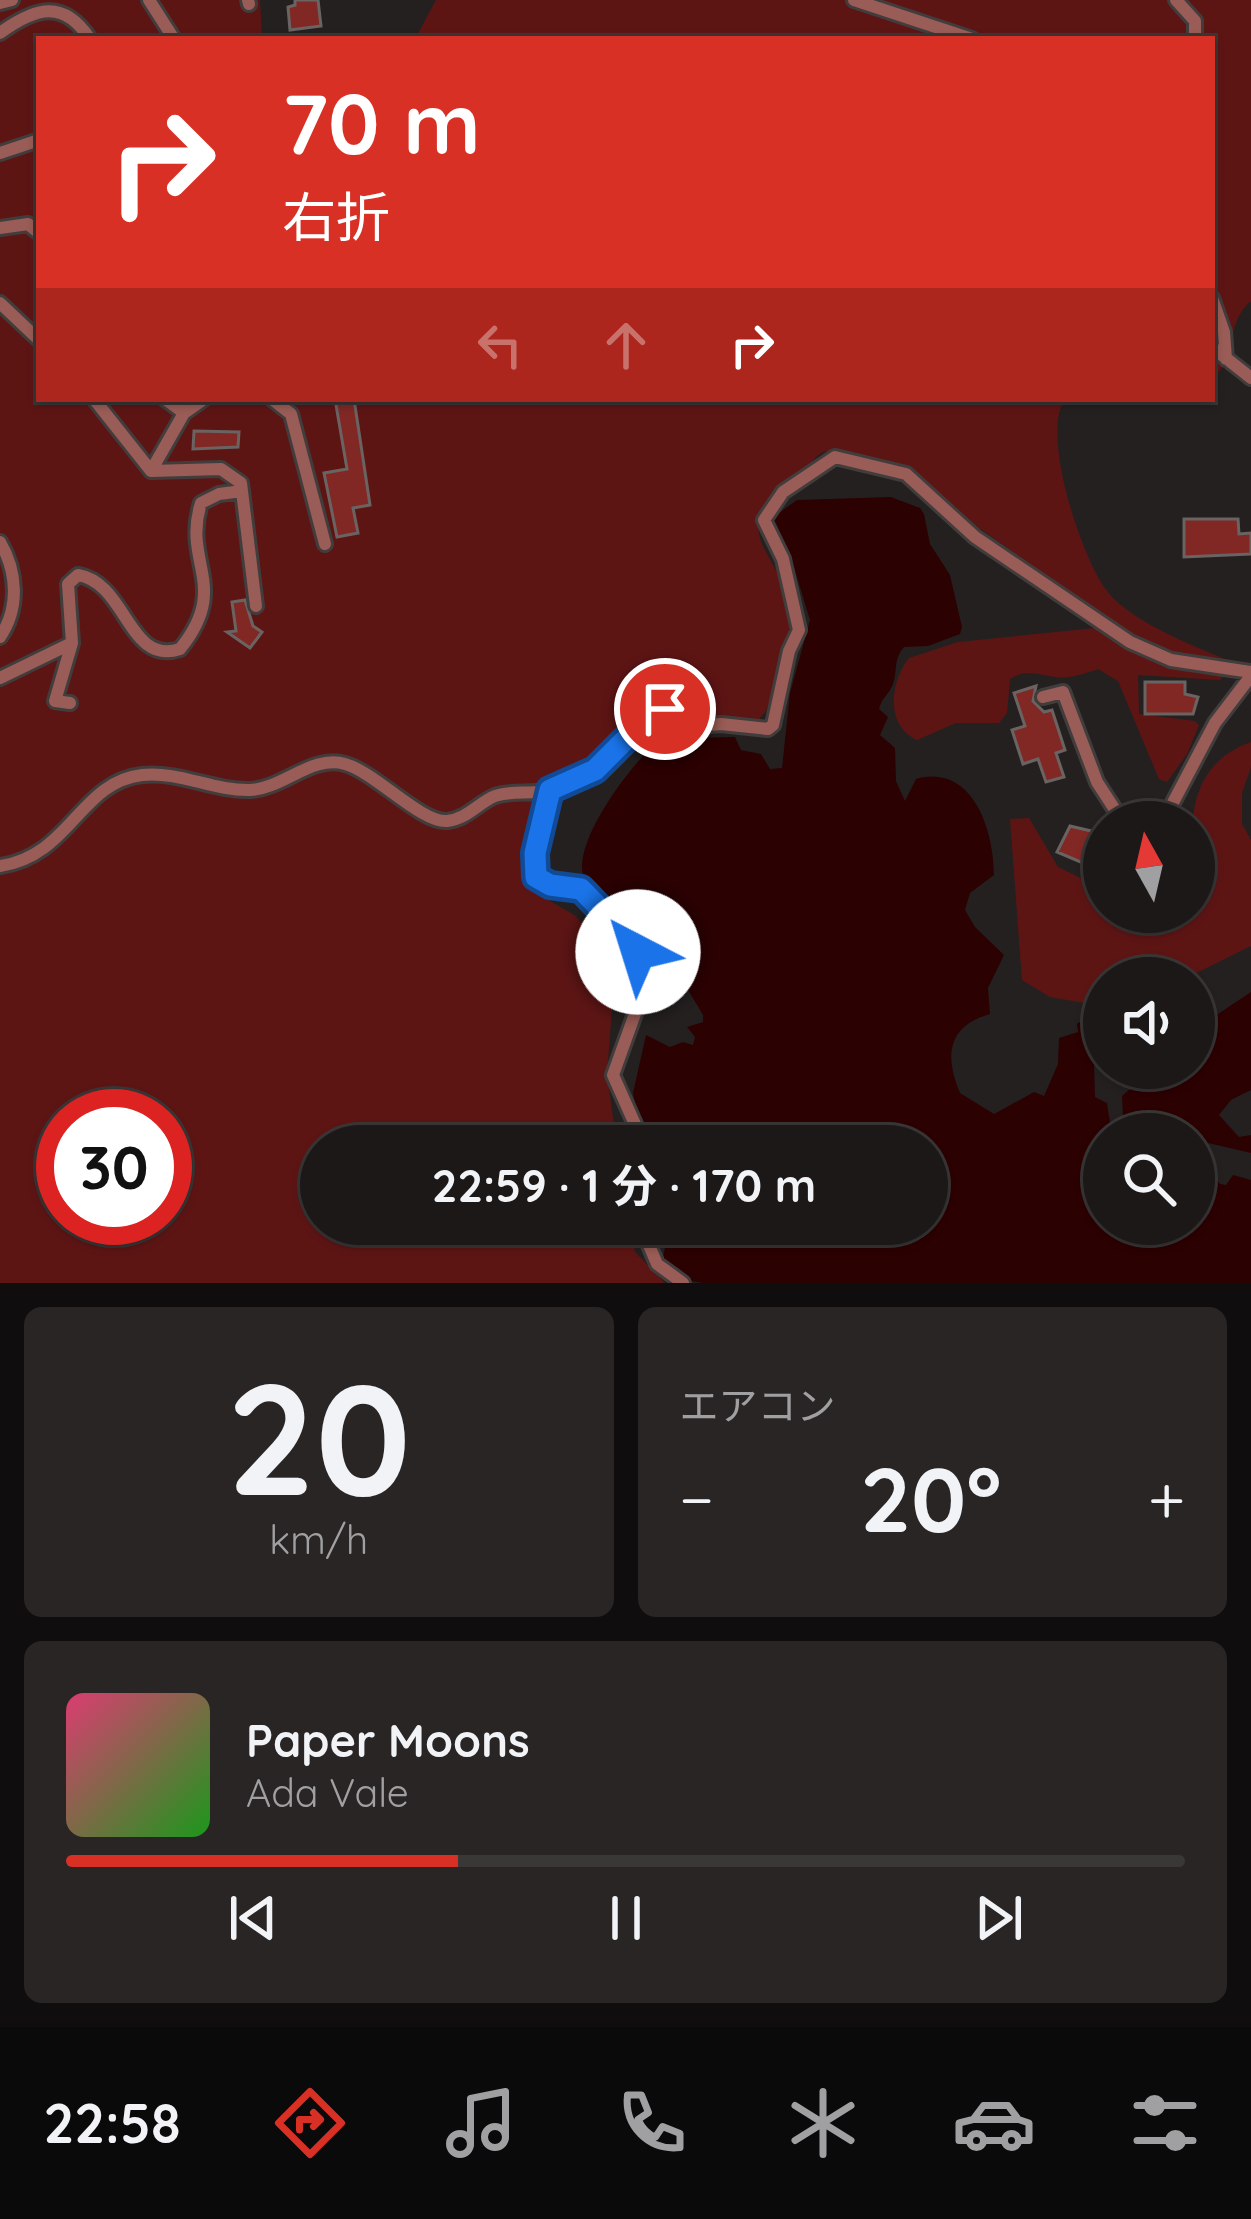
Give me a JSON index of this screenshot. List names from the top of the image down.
{
  "north": "top",
  "page": {
    "turn": ["70 m", "右折"],
    "limit": "30",
    "trip": "22:59 · 1 分 · 170 m",
    "tile": [
      ["20", "km/h"],
      "エアコン"
    ],
    "heat": ["−", "20°", "+"],
    "song": ["Paper Moons", "Ada Vale"],
    "tabs": "22:58"
  }
}
